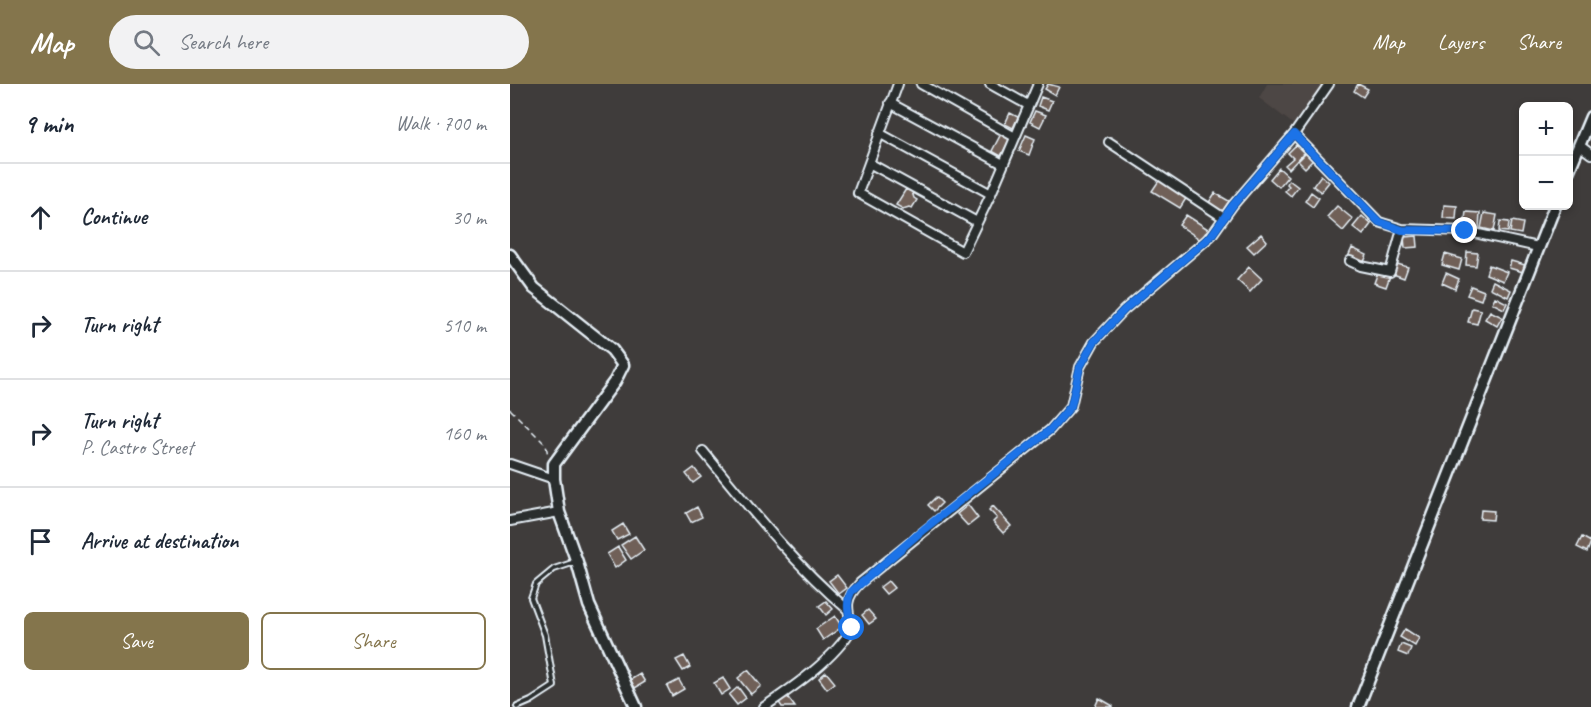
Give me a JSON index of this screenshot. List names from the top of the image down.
{
  "page": {
    "header": "Map",
    "search": "Search here",
    "nav": ["Map", "Layers", "Share"],
    "heading": ["9 min", "Walk · 700 m"],
    "map_buttons": ["+", "−"],
    "list": [
      ["Continue", "30 m"],
      ["Turn right", "510 m"],
      ["Turn right", "P. Castro Street", "160 m"],
      "Arrive at destination"
    ],
    "buttons": ["Save", "Share"]
  }
}
